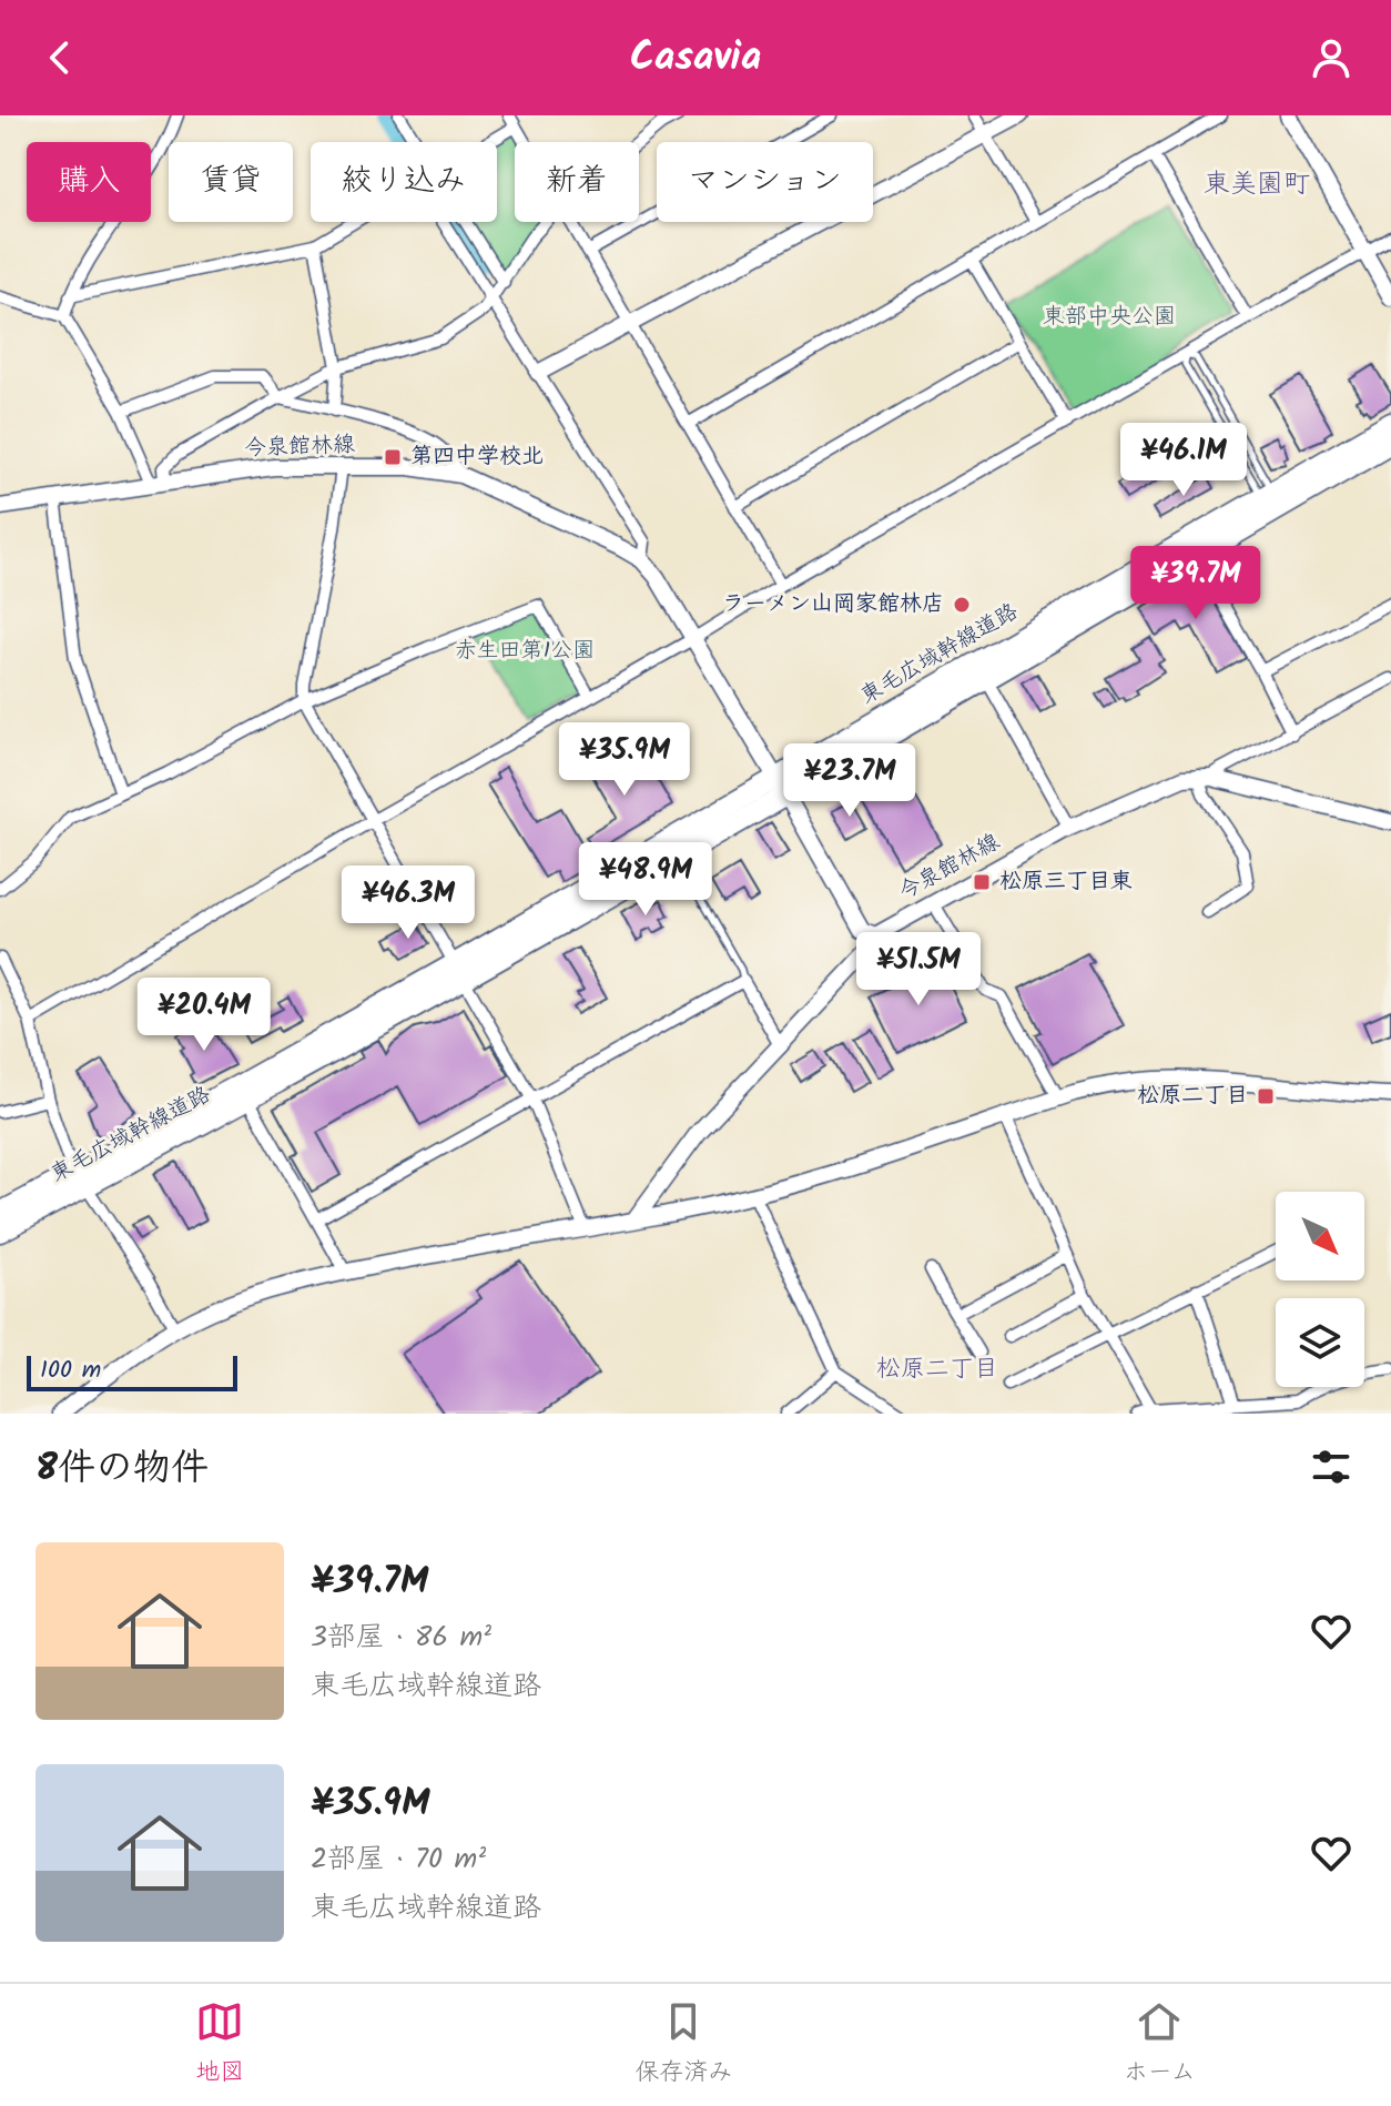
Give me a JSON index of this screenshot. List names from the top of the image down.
{
  "streets": {
    "highway": ["東毛広域幹線道路"],
    "street": ["今泉館林線"]
  },
  "districts": ["東美園町", "松原二丁目"],
  "parks": ["東部中央公園", "赤生田第1公園"],
  "places": {
    "transit": ["第四中学校北", "松原三丁目東", "松原二丁目"],
    "other": ["ラーメン山岡家館林店"]
  },
  "scale_bar": "100 m",
  "north": "bottom right",
  "page": {
    "header": "Casavia",
    "chip": [
      "購入",
      "賃貸",
      "絞り込み",
      "新着",
      "マンション"
    ],
    "price": [
      "¥46.1M",
      "¥39.7M",
      "¥35.9M",
      "¥23.7M",
      "¥48.9M",
      "¥46.3M",
      "¥51.5M",
      "¥20.4M"
    ],
    "scale": "100 m",
    "heading": "8件の物件",
    "list": [
      {
        "name": "¥39.7M",
        "note": "3部屋 · 86 m² · 東毛広域幹線道路"
      },
      {
        "name": "¥35.9M",
        "note": "2部屋 · 70 m² · 東毛広域幹線道路"
      }
    ],
    "tabs": ["地図", "保存済み", "ホーム"]
  }
}
